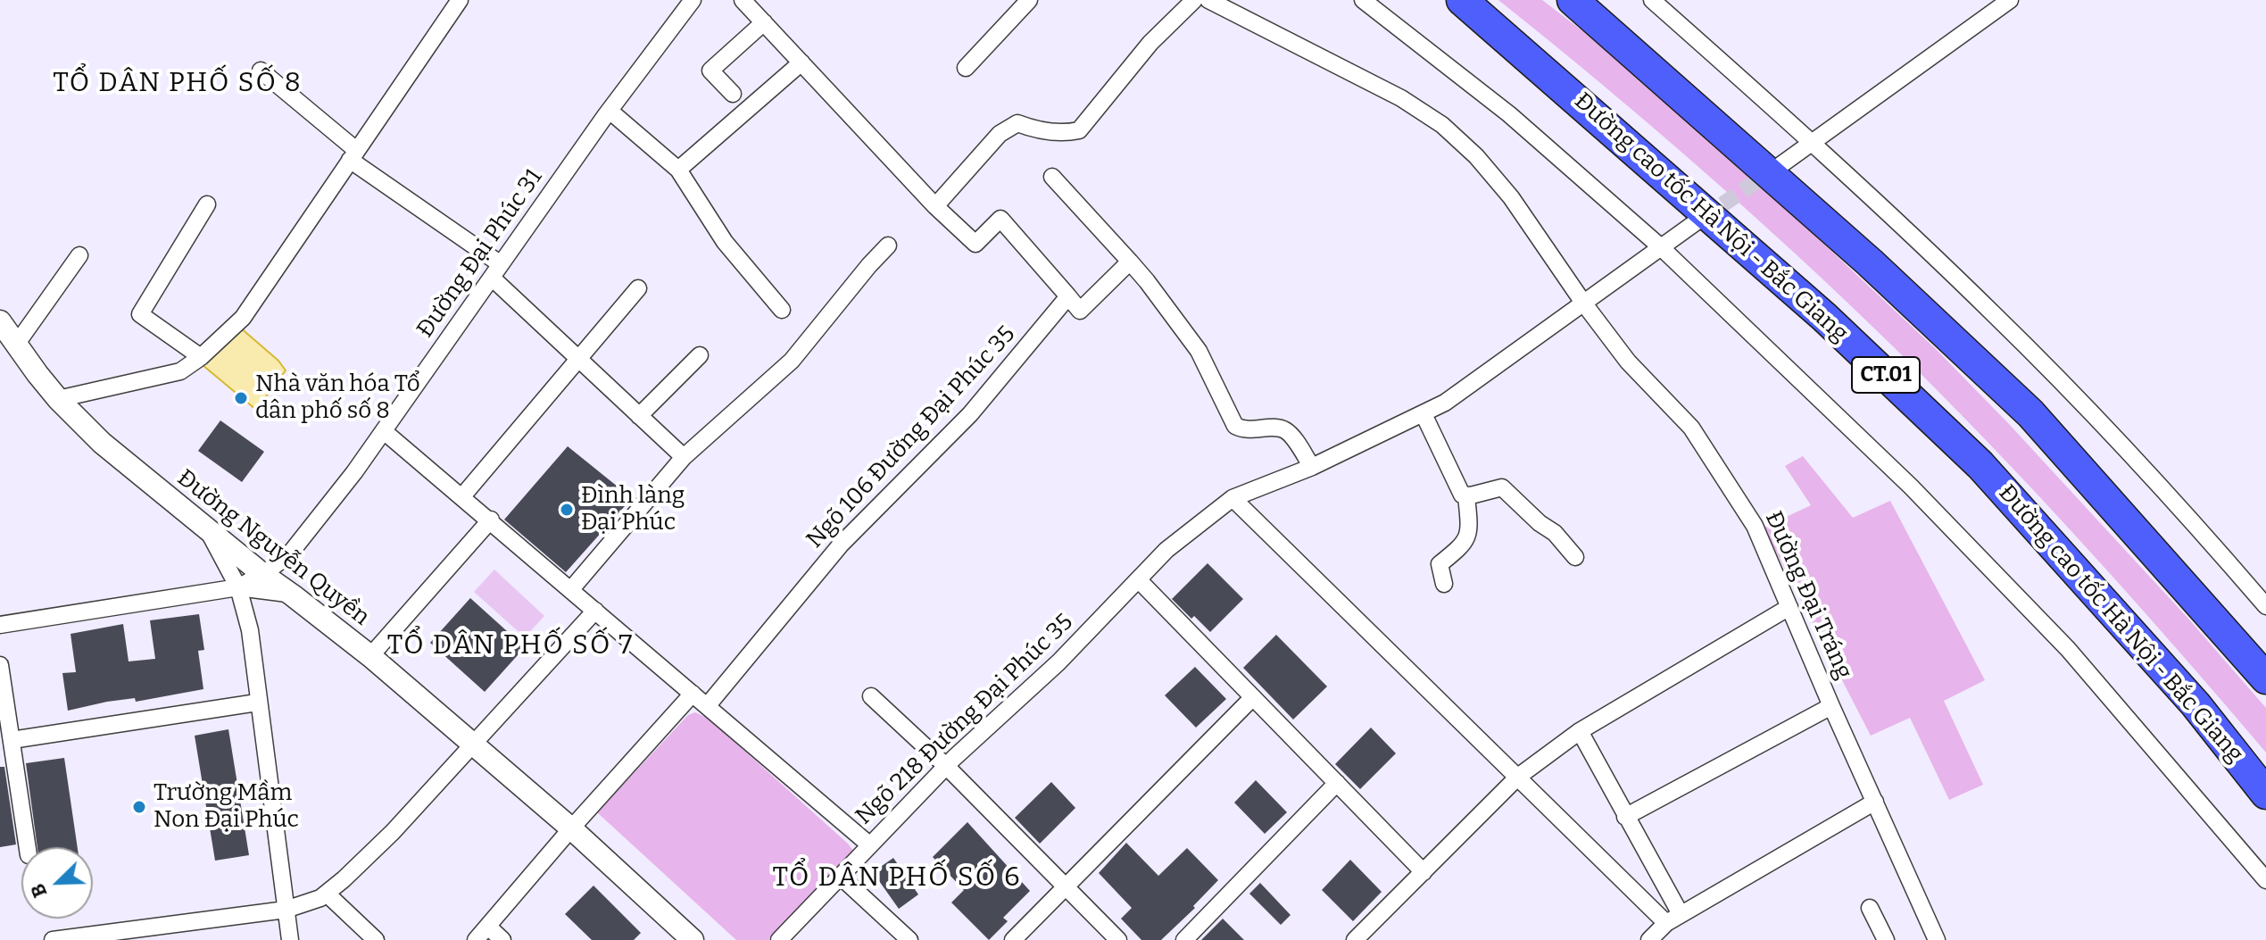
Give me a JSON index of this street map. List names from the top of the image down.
{
  "streets": {
    "highway": ["Đường cao tốc Hà Nội - Bắc Giang", "CT.01"],
    "street": [
      "Đường Đại Phúc 31",
      "Ngõ 106 Đường Đại Phúc 35",
      "Đường Nguyễn Quyền",
      "Đường Đại Tráng",
      "Ngõ 218 Đường Đại Phúc 35"
    ]
  },
  "crossings": [
    ["Đường Đại Phúc 31", "Đường Nguyễn Quyền"],
    ["Đường Đại Phúc 31", "Ngõ 218 Đường Đại Phúc 35"],
    ["Ngõ 106 Đường Đại Phúc 35", "Ngõ 218 Đường Đại Phúc 35"],
    ["Đường Đại Tráng", "Ngõ 218 Đường Đại Phúc 35"]
  ],
  "districts": ["TỔ DÂN PHỐ SỐ 8", "TỔ DÂN PHỐ SỐ 7", "TỔ DÂN PHỐ SỐ 6"],
  "places": ["Nhà văn hóa Tổ dân phố số 8", "Đình làng Đại Phúc", "Trường Mầm Non Đại Phúc"],
  "north": "bottom left"
}
